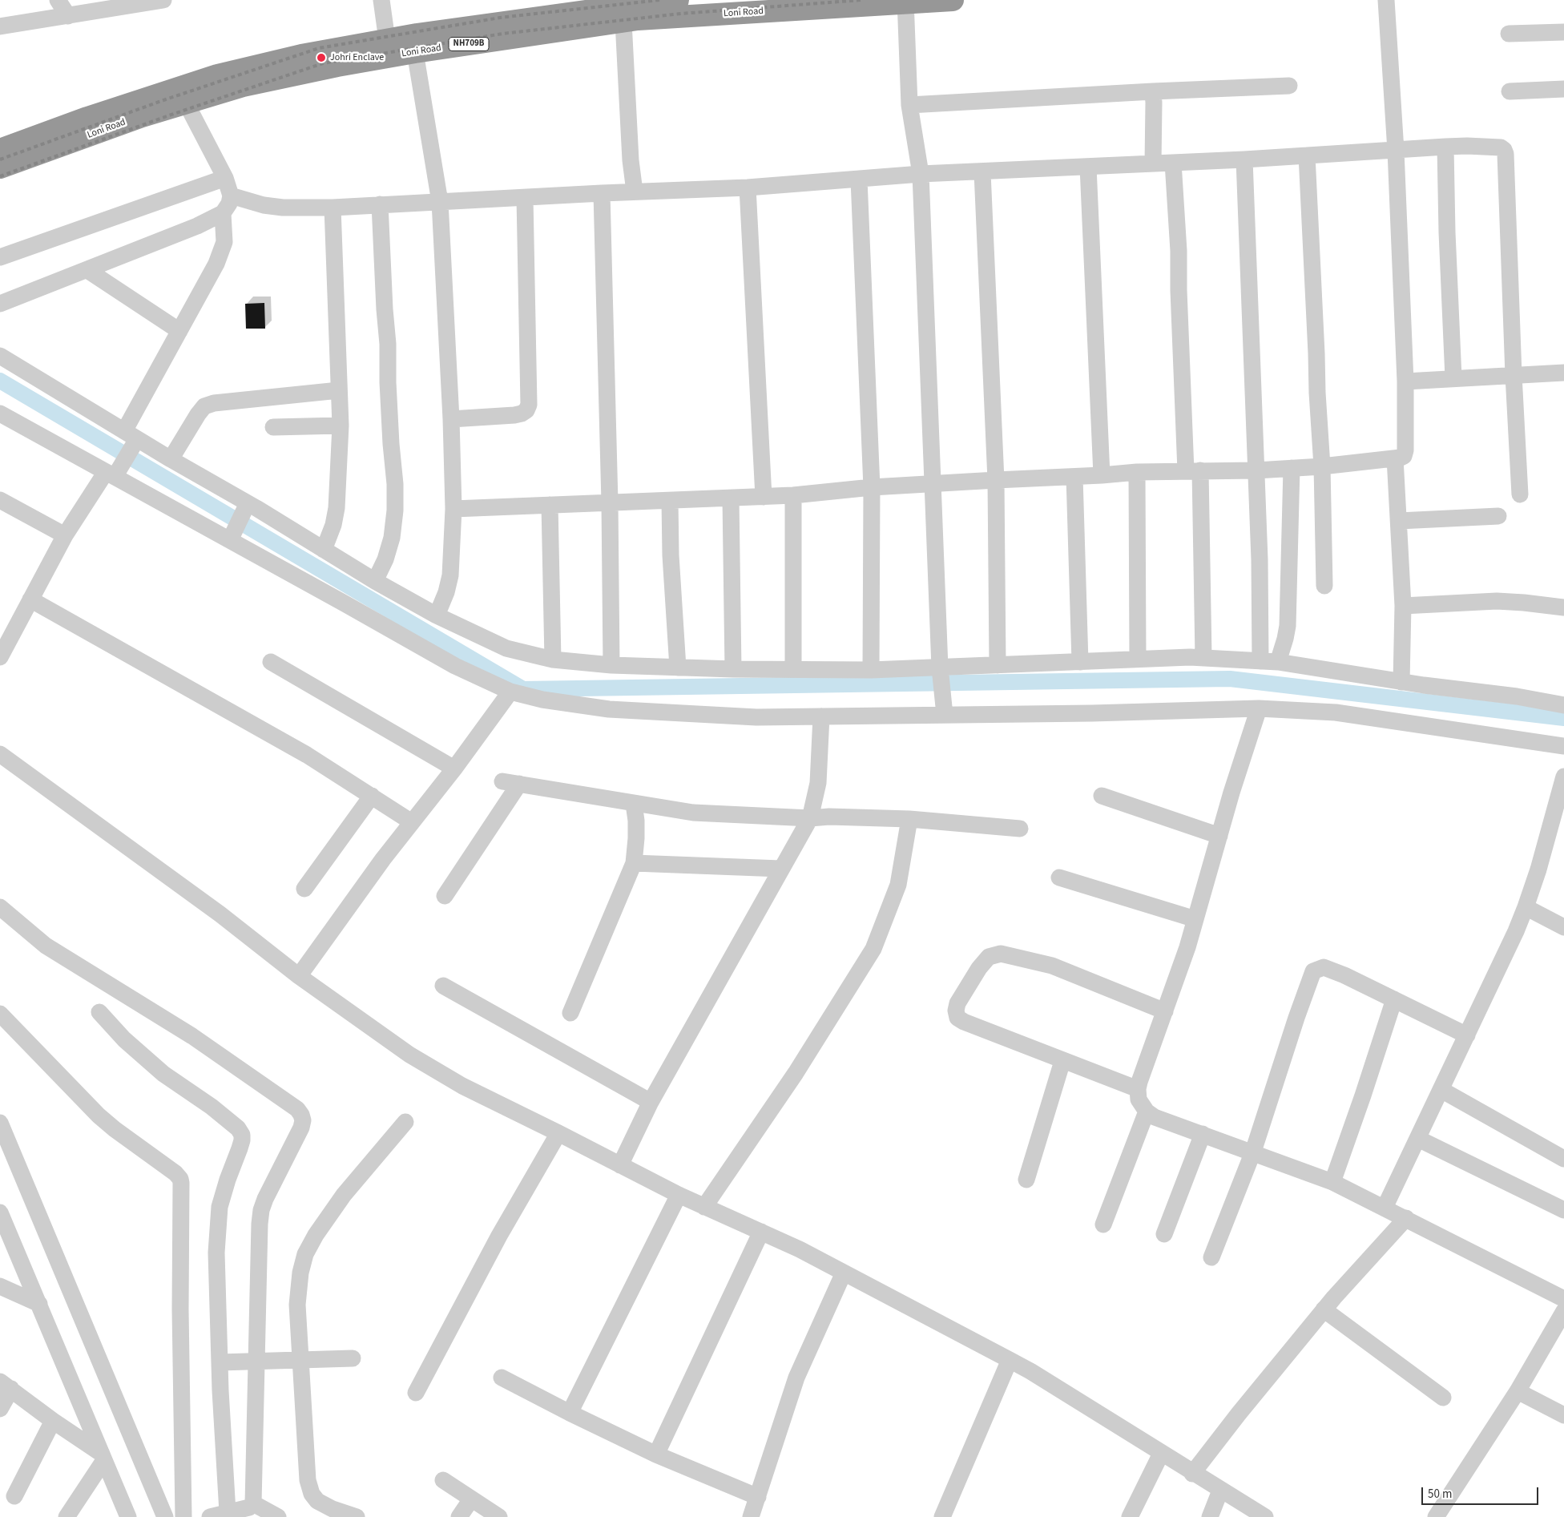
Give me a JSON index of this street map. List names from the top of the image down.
{
  "streets": {
    "highway": ["Loni Road", "NH709B"]
  },
  "places": ["Johri Enclave"],
  "scale_bar": "50 m"
}
